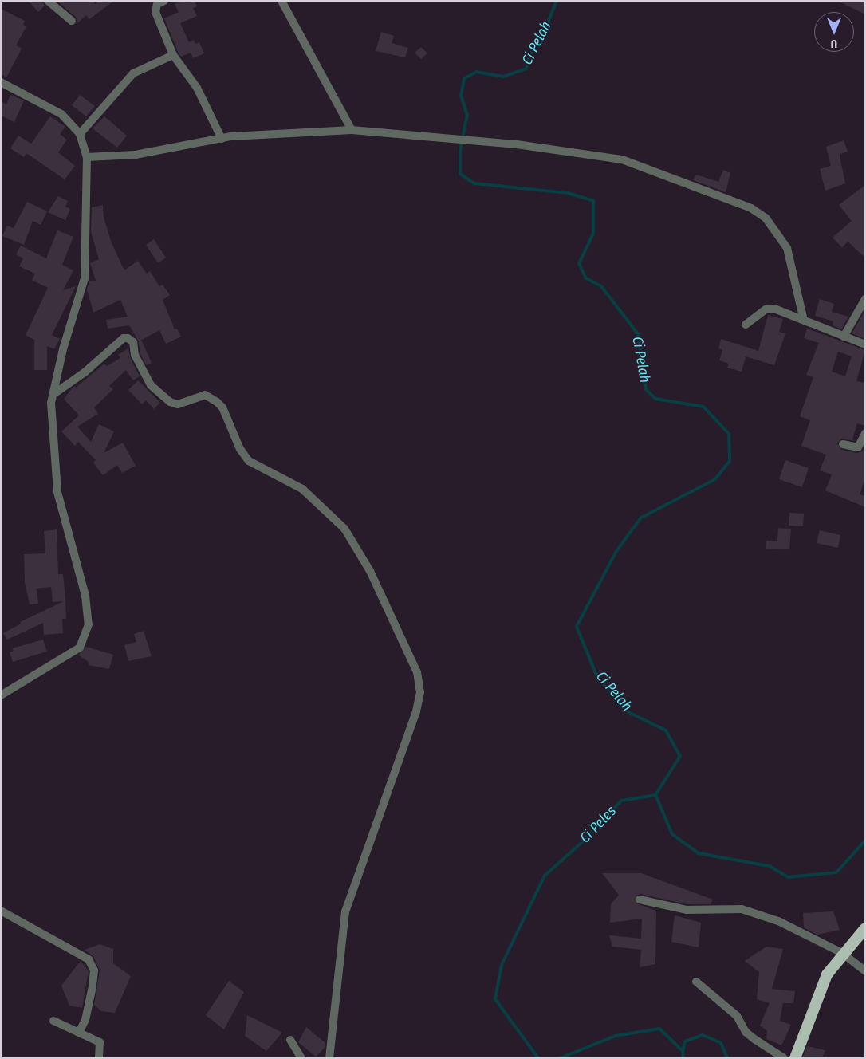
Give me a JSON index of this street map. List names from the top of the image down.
{
  "water": ["Ci Pelah", "Ci Peles"],
  "north": "bottom"
}
